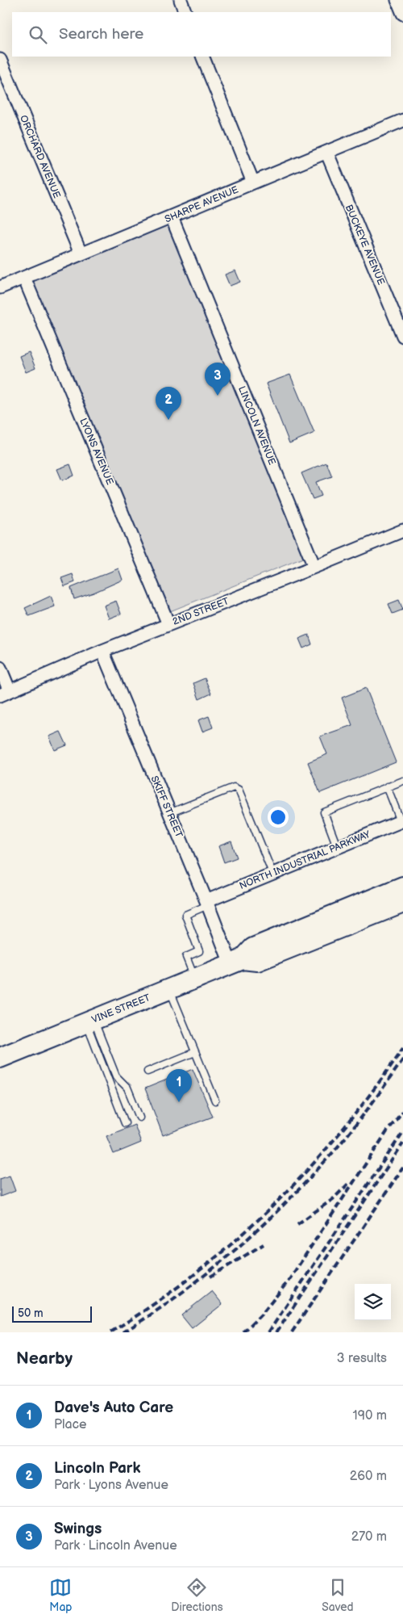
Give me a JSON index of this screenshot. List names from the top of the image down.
{
  "streets": {
    "main road": ["VINE STREET"],
    "street": [
      "ORCHARD AVENUE",
      "SHARPE AVENUE",
      "BUCKEYE AVENUE",
      "LINCOLN AVENUE",
      "LYONS AVENUE",
      "2ND STREET",
      "SKIFF STREET",
      "NORTH INDUSTRIAL PARKWAY"
    ]
  },
  "crossings": [
    ["ORCHARD AVENUE", "SHARPE AVENUE"],
    ["SHARPE AVENUE", "BUCKEYE AVENUE"],
    ["SHARPE AVENUE", "LINCOLN AVENUE"],
    ["SHARPE AVENUE", "LYONS AVENUE"],
    ["LINCOLN AVENUE", "2ND STREET"],
    ["LYONS AVENUE", "2ND STREET"],
    ["2ND STREET", "SKIFF STREET"],
    ["SKIFF STREET", "NORTH INDUSTRIAL PARKWAY"],
    ["SKIFF STREET", "VINE STREET"]
  ],
  "scale_bar": "50 m",
  "page": {
    "search": "Search here",
    "pins": ["3", "2", "1"],
    "scale": "50 m",
    "heading": ["Nearby", "3 results"],
    "list": [
      {
        "mark": "1",
        "name": "Dave's Auto Care",
        "note": "Place",
        "value": "190 m"
      },
      {
        "mark": "2",
        "name": "Lincoln Park",
        "note": "Park · Lyons Avenue",
        "value": "260 m"
      },
      {
        "mark": "3",
        "name": "Swings",
        "note": "Park · Lincoln Avenue",
        "value": "270 m"
      }
    ],
    "nav": ["Map", "Directions", "Saved"]
  }
}
